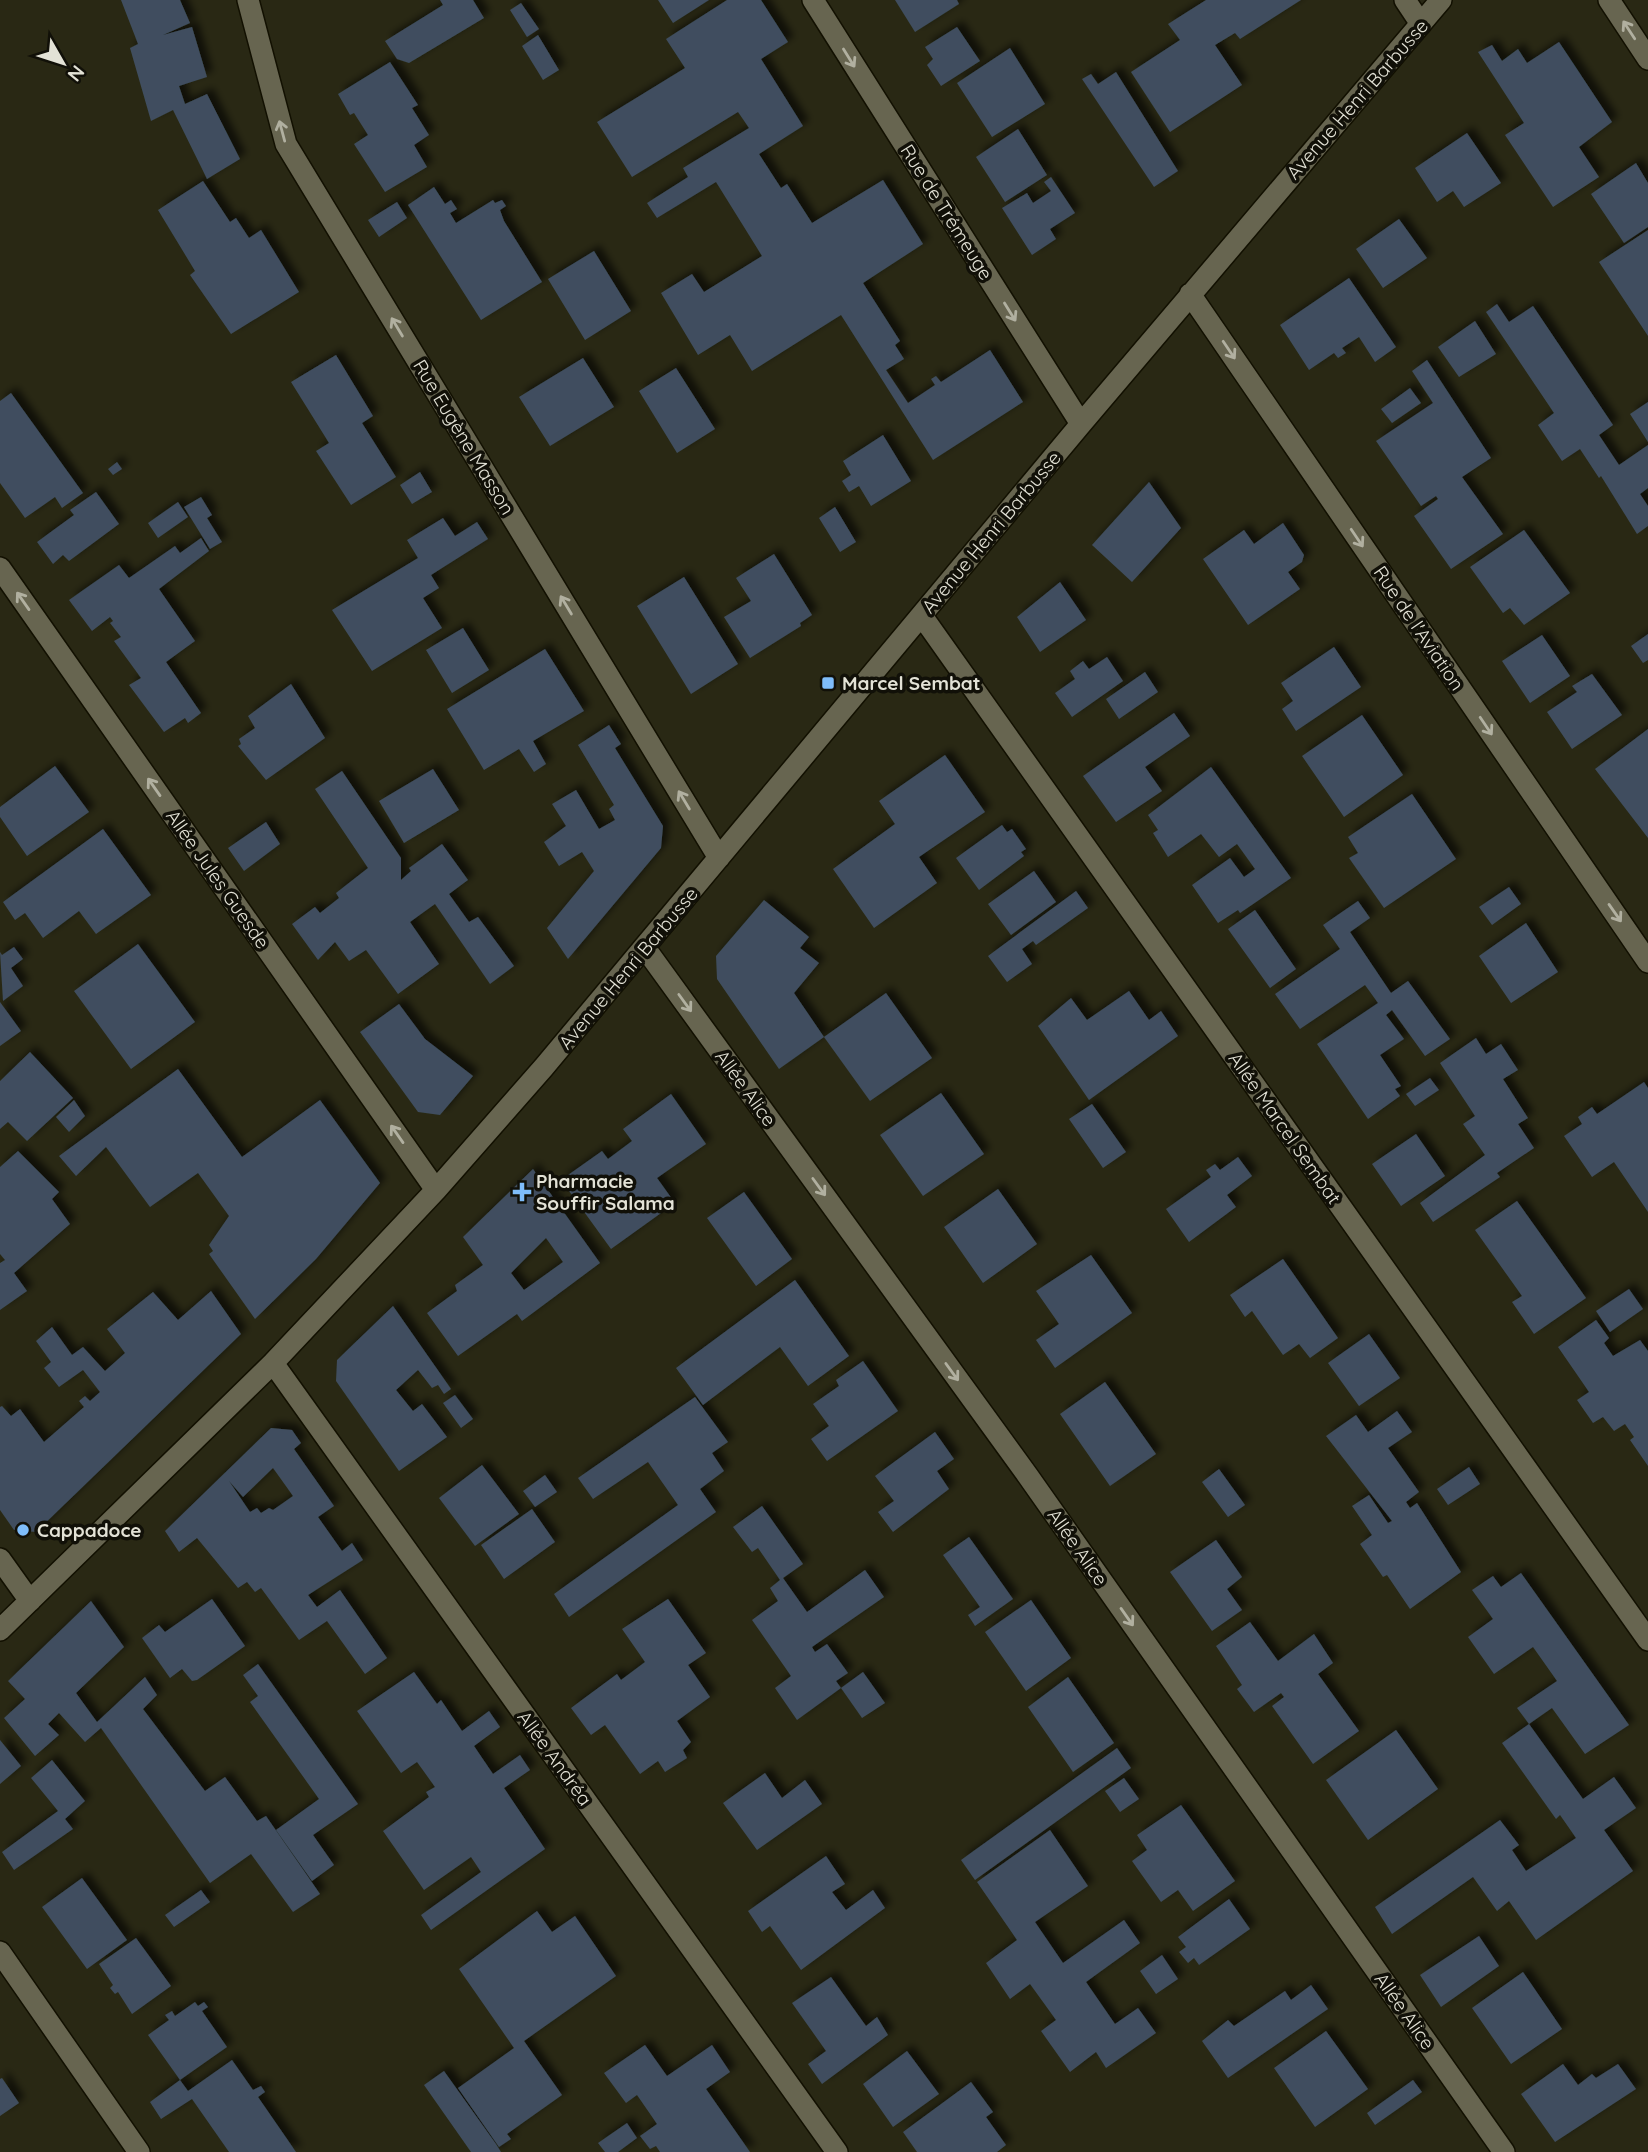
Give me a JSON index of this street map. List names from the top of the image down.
{
  "streets": {
    "street": [
      "Avenue Henri Barbusse",
      "Rue de Trémeuge",
      "Rue Eugène Masson",
      "Rue de l'Aviation",
      "Allée Jules Guesde",
      "Allée Alice",
      "Allée Marcel Sembat",
      "Allée Andréa"
    ]
  },
  "crossings": [
    ["Avenue Henri Barbusse", "Rue de Trémeuge"],
    ["Avenue Henri Barbusse", "Rue Eugène Masson"],
    ["Avenue Henri Barbusse", "Rue de l'Aviation"],
    ["Avenue Henri Barbusse", "Allée Jules Guesde"],
    ["Avenue Henri Barbusse", "Allée Alice"],
    ["Avenue Henri Barbusse", "Allée Marcel Sembat"],
    ["Avenue Henri Barbusse", "Allée Andréa"]
  ],
  "one_way": [
    "Rue de Trémeuge",
    "Rue Eugène Masson",
    "Rue de l'Aviation",
    "Allée Jules Guesde",
    "Allée Alice"
  ],
  "places": {
    "transit": ["Marcel Sembat"],
    "health": ["Pharmacie Souffir Salama"],
    "other": ["Cappadoce"]
  },
  "north": "bottom right"
}
